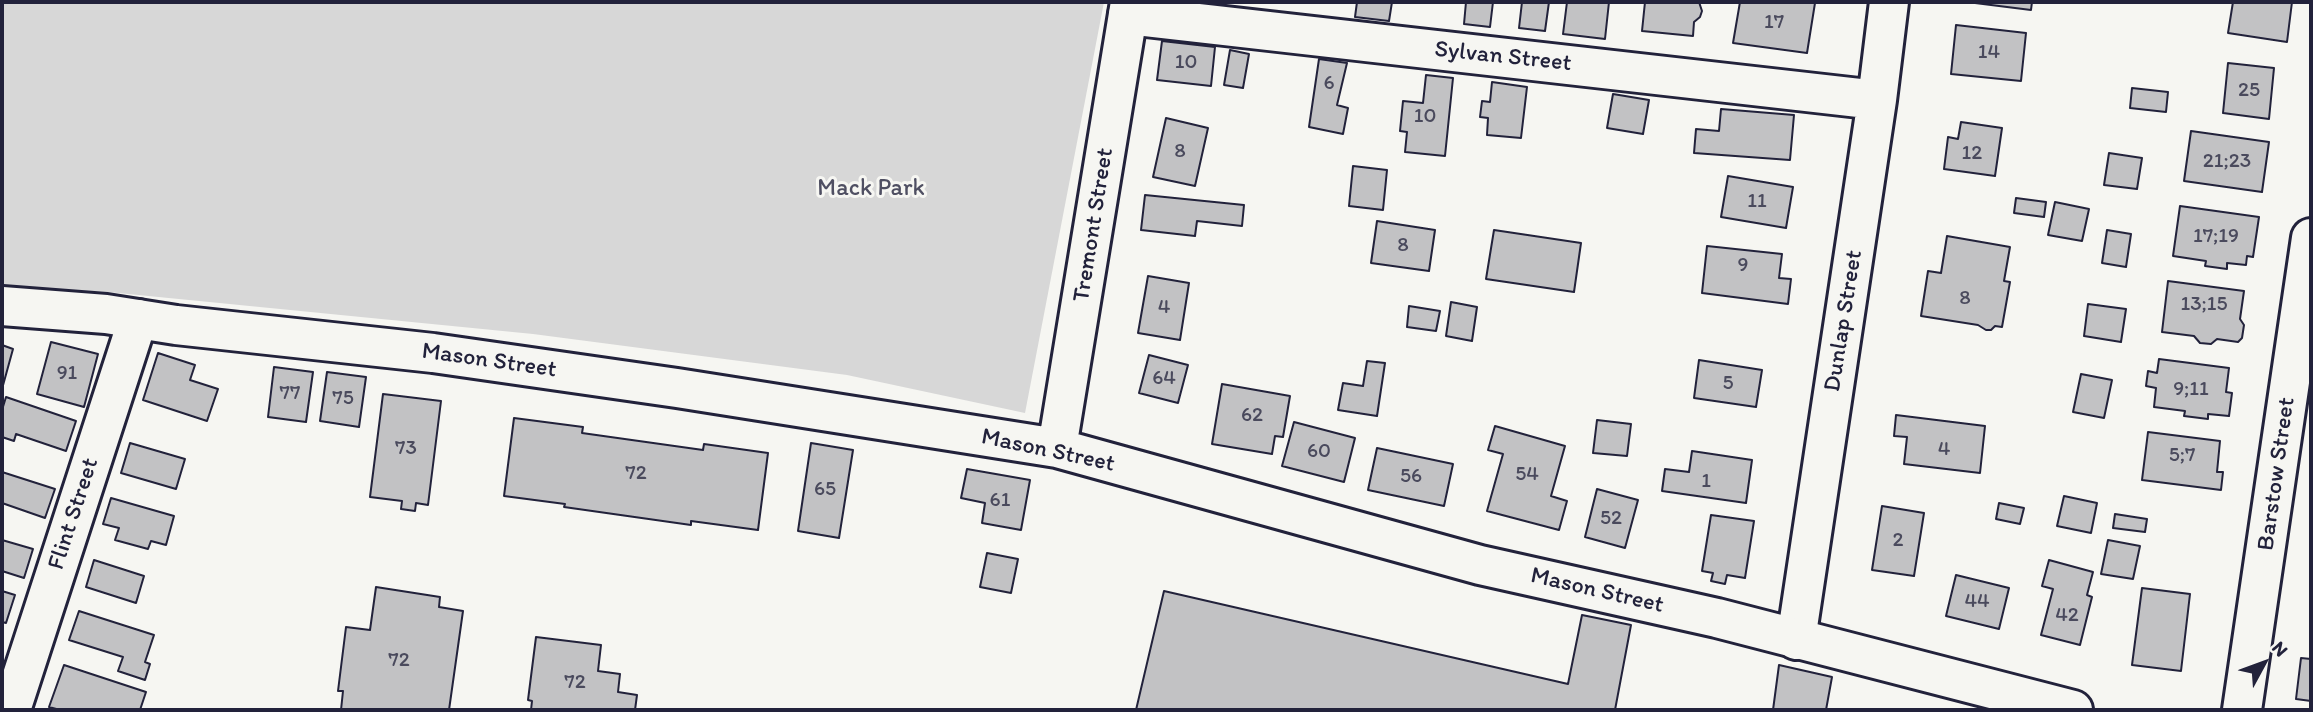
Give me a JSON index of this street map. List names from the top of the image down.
{
  "streets": {
    "street": [
      "Sylvan Street",
      "Tremont Street",
      "Dunlap Street",
      "Mason Street",
      "Barstow Street",
      "Flint Street"
    ]
  },
  "crossings": [
    ["Sylvan Street", "Tremont Street"],
    ["Sylvan Street", "Dunlap Street"],
    ["Tremont Street", "Mason Street"],
    ["Dunlap Street", "Mason Street"],
    ["Mason Street", "Flint Street"]
  ],
  "parks": ["Mack Park"],
  "house_numbers": [
    "17",
    "14",
    "10",
    "6",
    "25",
    "10",
    "8",
    "12",
    "21;23",
    "11",
    "17;19",
    "8",
    "9",
    "8",
    "13;15",
    "4",
    "91",
    "64",
    "5",
    "9;11",
    "77",
    "75",
    "62",
    "73",
    "4",
    "60",
    "5;7",
    "72",
    "54",
    "56",
    "1",
    "65",
    "61",
    "52",
    "2",
    "44",
    "42",
    "72",
    "72"
  ],
  "north": "top right"
}
